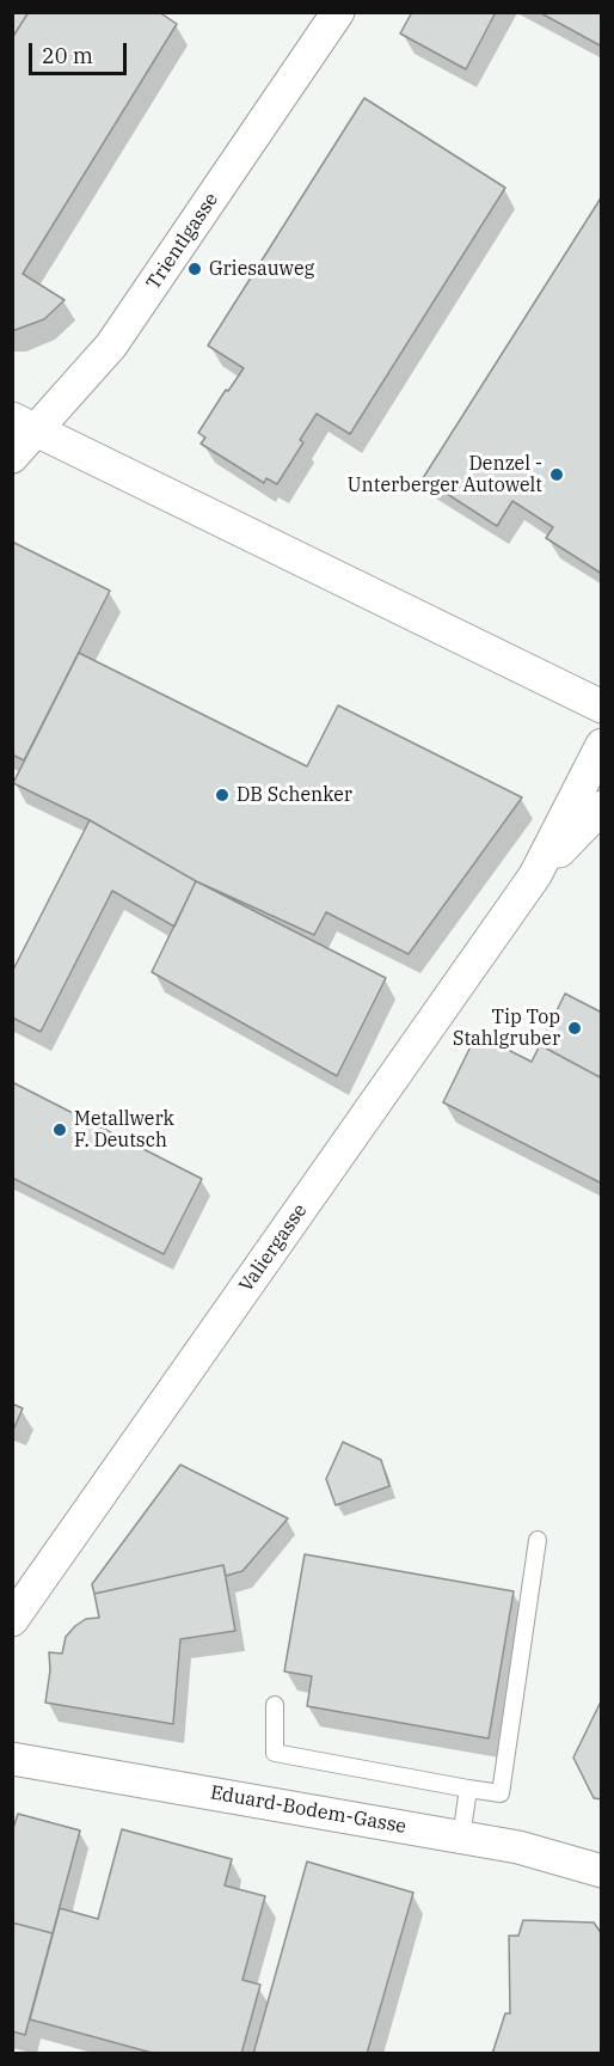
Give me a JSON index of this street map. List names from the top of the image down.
{
  "streets": {
    "street": ["Trientlgasse", "Valiergasse", "Eduard-Bodem-Gasse"]
  },
  "places": [
    "Griesauweg",
    "Denzel - Unterberger Autowelt",
    "DB Schenker",
    "Tip Top Stahlgruber",
    "Metallwerk F. Deutsch"
  ],
  "scale_bar": "20 m"
}
